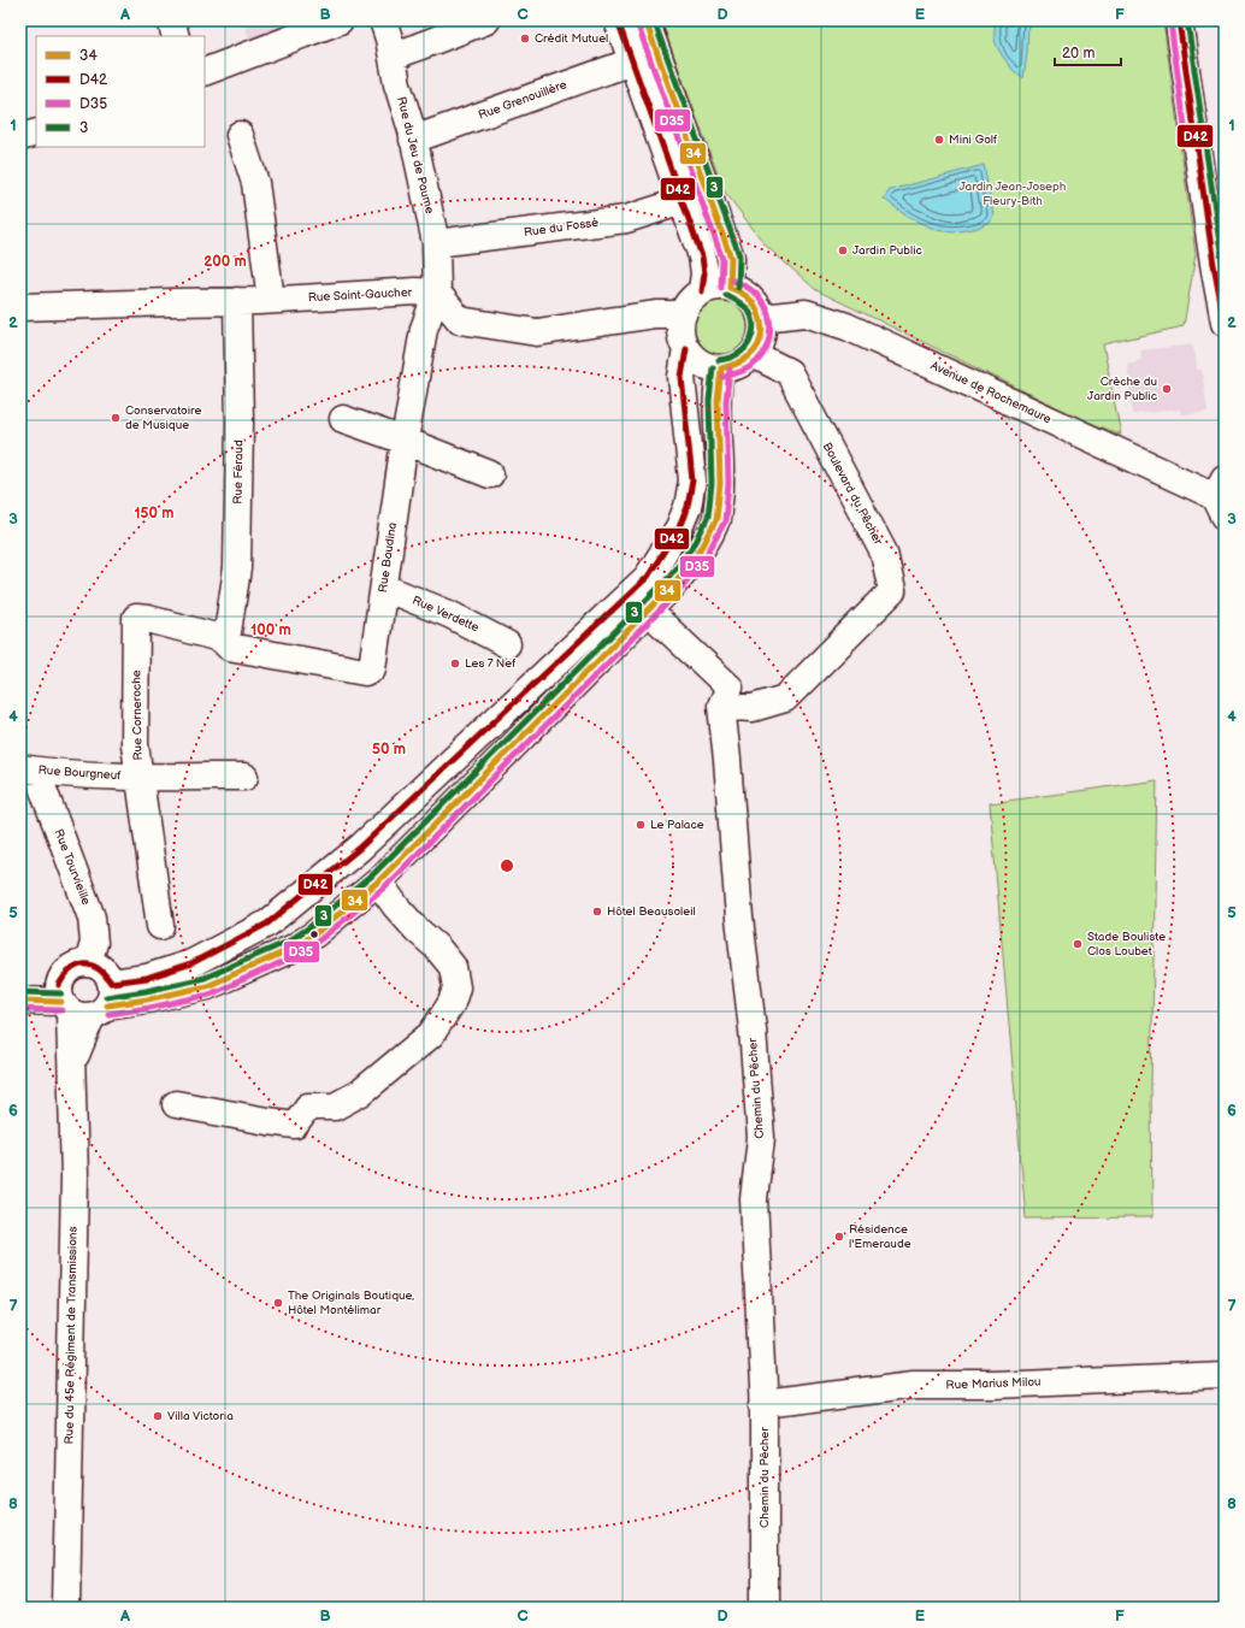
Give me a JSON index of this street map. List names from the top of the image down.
{
  "streets": {
    "street": [
      "Rue Grenouillère",
      "Rue du Jeu de Paume",
      "Rue du Fossé",
      "Rue Saint-Gaucher",
      "Avenue de Rochemaure",
      "Rue Féraud",
      "Boulevard du Pêcher",
      "Rue Baudina",
      "Rue Verdette",
      "Rue Corneroche",
      "Rue Bourgneuf",
      "Rue Tourvieille",
      "Chemin du Pêcher",
      "Rue du 45e Régiment de Transmissions",
      "Rue Marius Milou"
    ]
  },
  "crossings": [
    ["Rue Grenouillère", "Rue du Jeu de Paume"],
    ["Rue du Jeu de Paume", "Rue du Fossé"],
    ["Rue du Jeu de Paume", "Rue Saint-Gaucher"],
    ["Rue du Jeu de Paume", "Rue Baudina"],
    ["Rue Saint-Gaucher", "Rue Féraud"],
    ["Rue Saint-Gaucher", "Rue Baudina"],
    ["Avenue de Rochemaure", "Boulevard du Pêcher"],
    ["Rue Féraud", "Rue Baudina"],
    ["Rue Féraud", "Rue Corneroche"],
    ["Boulevard du Pêcher", "Chemin du Pêcher"],
    ["Rue Baudina", "Rue Verdette"],
    ["Rue Baudina", "Rue Corneroche"],
    ["Rue Corneroche", "Rue Bourgneuf"],
    ["Rue Bourgneuf", "Rue Tourvieille"],
    ["Chemin du Pêcher", "Rue Marius Milou"]
  ],
  "parks": ["Jardin Jean-Joseph Fleury-Bith"],
  "places": [
    "Crédit Mutuel",
    "Mini Golf",
    "Jardin Public",
    "Crèche du Jardin Public",
    "Conservatoire de Musique",
    "Les 7 Nef",
    "Le Palace",
    "Hôtel Beausoleil",
    "Stade Bouliste Clos Loubet",
    "Résidence l'Emeraude",
    "The Originals Boutique, Hôtel Montélimar",
    "Villa Victoria"
  ],
  "lines": [
    "transit line 34",
    "transit line D42",
    "transit line 3",
    "transit line D35"
  ],
  "legend": [
    "34",
    "D42",
    "D35",
    "3"
  ],
  "scale_bar": "20 m",
  "grid": {
    "columns": [
      "A",
      "B",
      "C",
      "D",
      "E",
      "F"
    ],
    "rows": [
      "1",
      "2",
      "3",
      "4",
      "5",
      "6",
      "7",
      "8"
    ]
  },
  "rings": [
    "200 m",
    "150 m",
    "100 m",
    "50 m"
  ]
}
